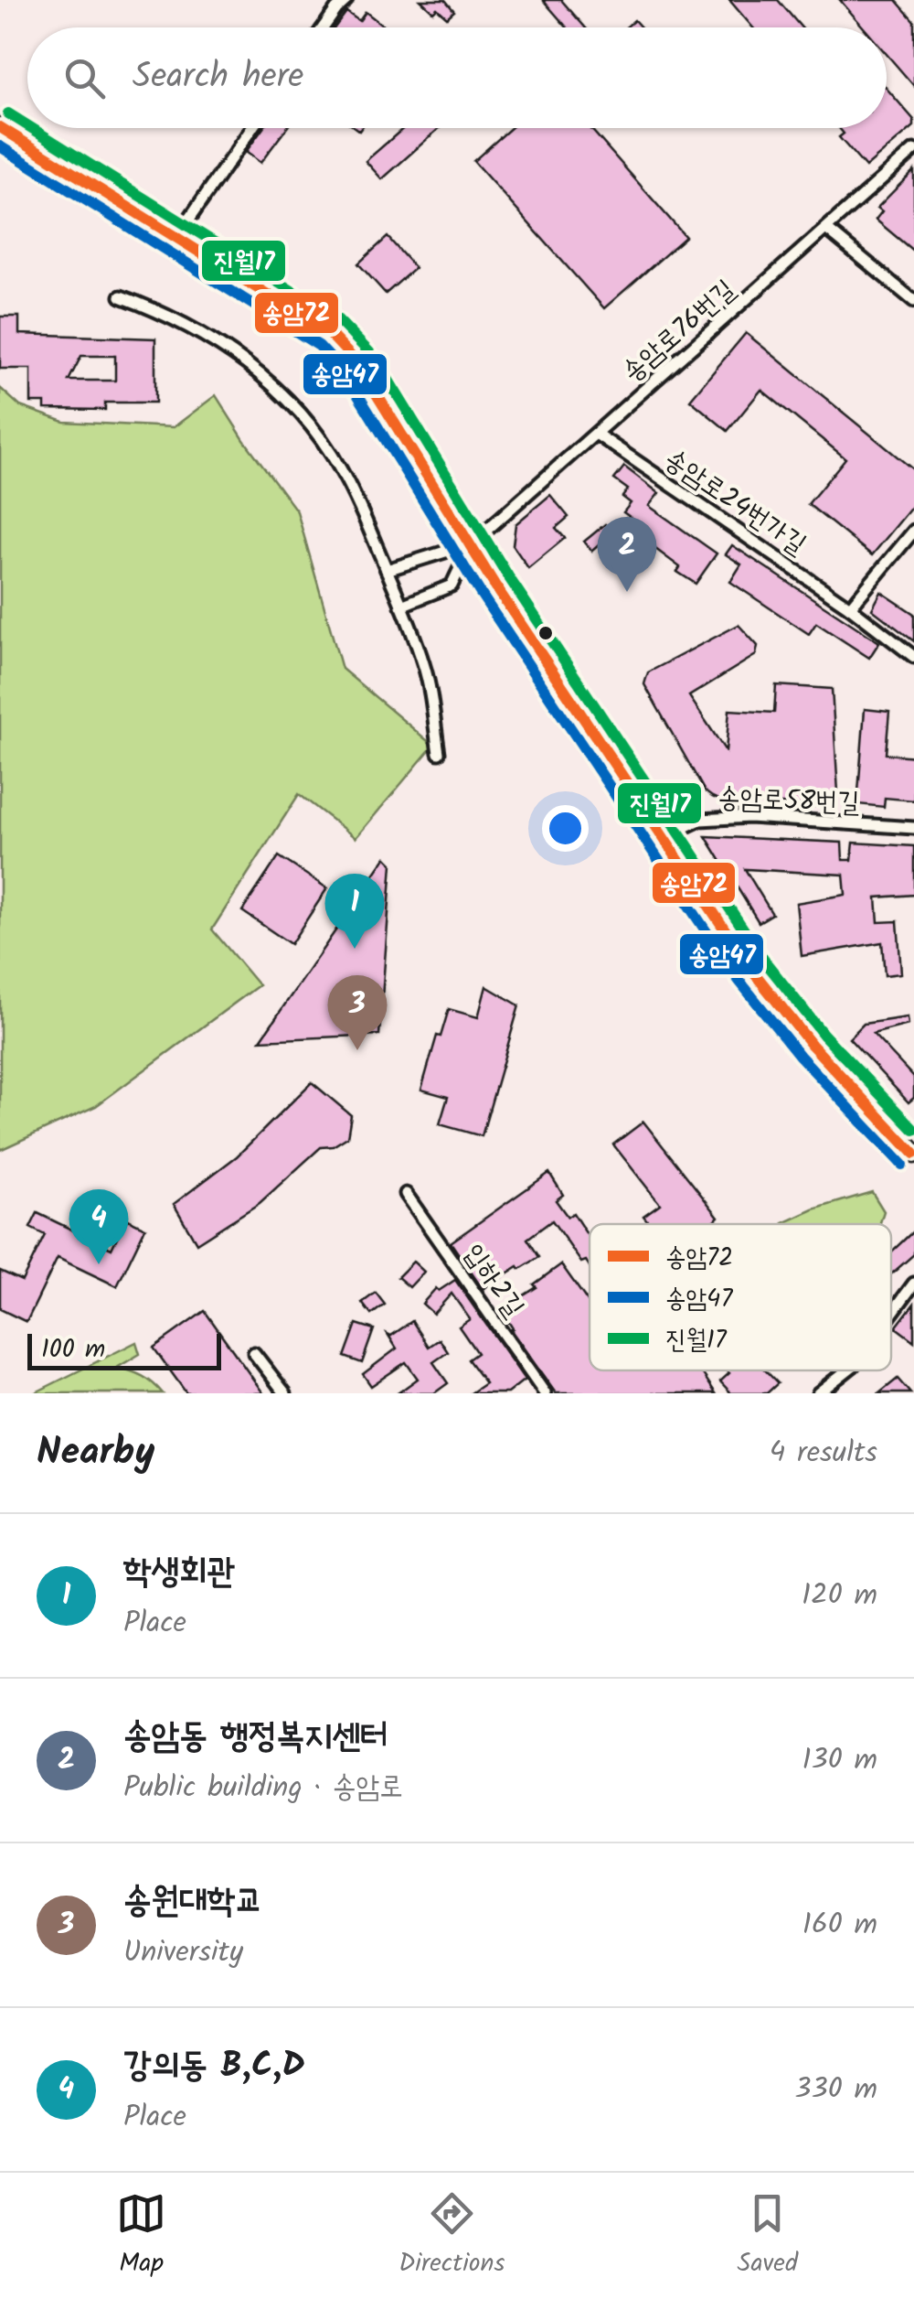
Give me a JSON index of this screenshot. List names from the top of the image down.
{
  "streets": {
    "street": [
      "송암로76번길",
      "송암로24번가길",
      "송암로58번길",
      "입하2길"
    ]
  },
  "crossings": [
    ["송암로76번길", "송암로24번가길"]
  ],
  "lines": ["transit line 진월17", "transit line 송암72", "transit line 송암47"],
  "legend": ["송암72", "송암47", "진월17"],
  "scale_bar": "100 m",
  "page": {
    "search": "Search here",
    "pins": [
      "2",
      "1",
      "3",
      "4"
    ],
    "scale": "100 m",
    "heading": ["Nearby", "4 results"],
    "list": [
      {
        "mark": "1",
        "name": "학생회관",
        "note": "Place",
        "value": "120 m"
      },
      {
        "mark": "2",
        "name": "송암동 행정복지센터",
        "note": "Public building · 송암로",
        "value": "130 m"
      },
      {
        "mark": "3",
        "name": "송원대학교",
        "note": "University",
        "value": "160 m"
      },
      {
        "mark": "4",
        "name": "강의동 B,C,D",
        "note": "Place",
        "value": "330 m"
      }
    ],
    "nav": ["Map", "Directions", "Saved"]
  }
}
